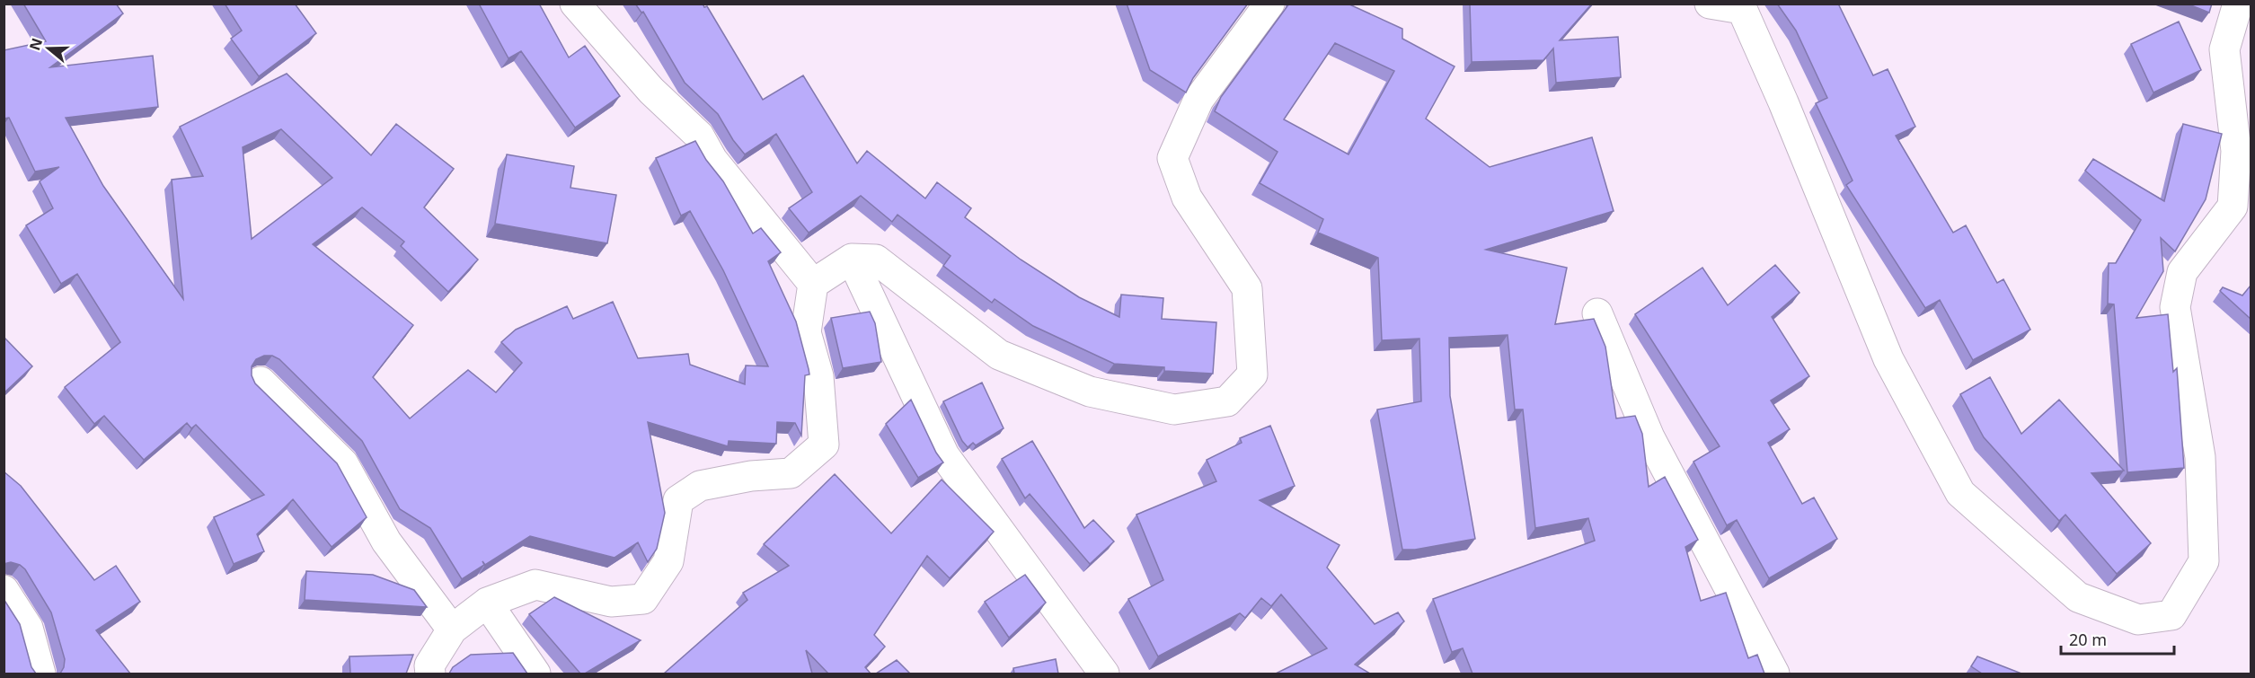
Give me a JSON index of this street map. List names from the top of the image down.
{
  "scale_bar": "20 m",
  "north": "left"
}
